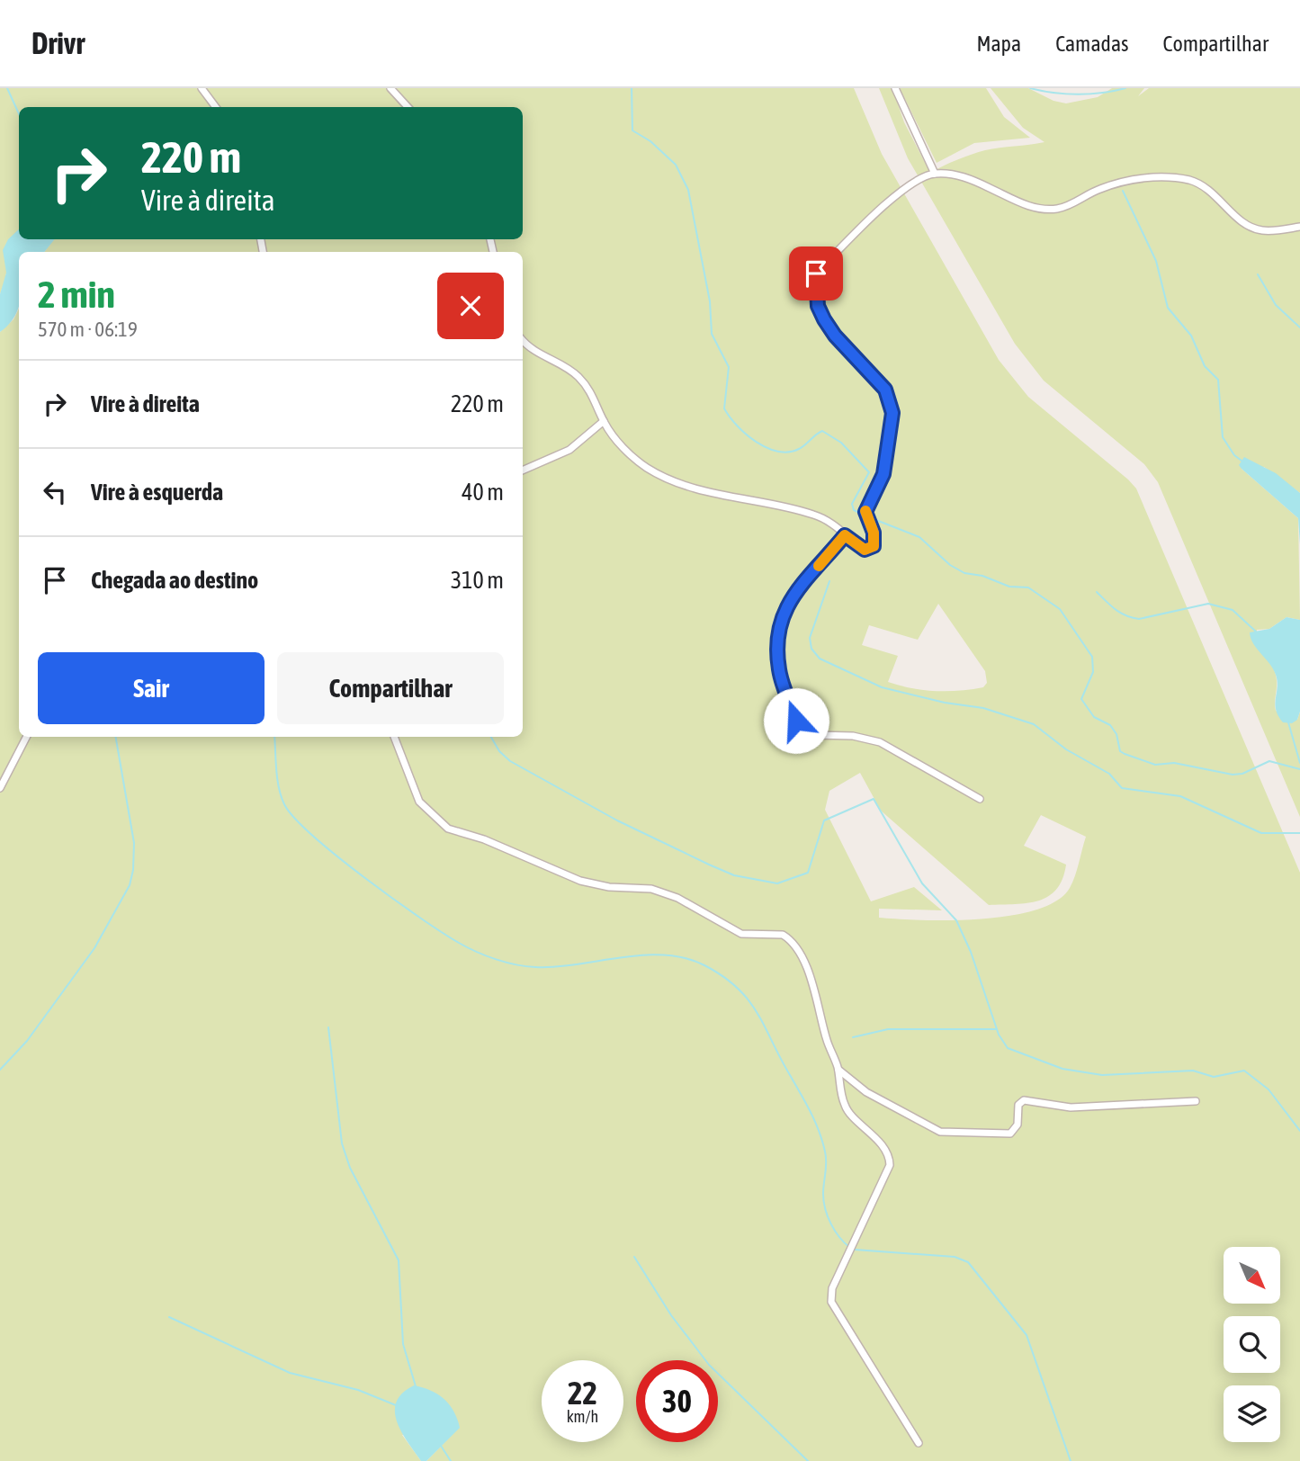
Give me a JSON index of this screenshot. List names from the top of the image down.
{
  "north": "bottom right",
  "page": {
    "header": "Drivr",
    "nav": ["Mapa", "Camadas", "Compartilhar"],
    "turn": ["220 m", "Vire à direita"],
    "heading": ["2 min", "570 m · 06:19"],
    "list": [
      {
        "name": "Vire à direita",
        "value": "220 m"
      },
      {
        "name": "Vire à esquerda",
        "value": "40 m"
      },
      {
        "name": "Chegada ao destino",
        "value": "310 m"
      }
    ],
    "buttons": ["Sair", "Compartilhar"],
    "speed": "22 km/h",
    "limit": "30"
  }
}
